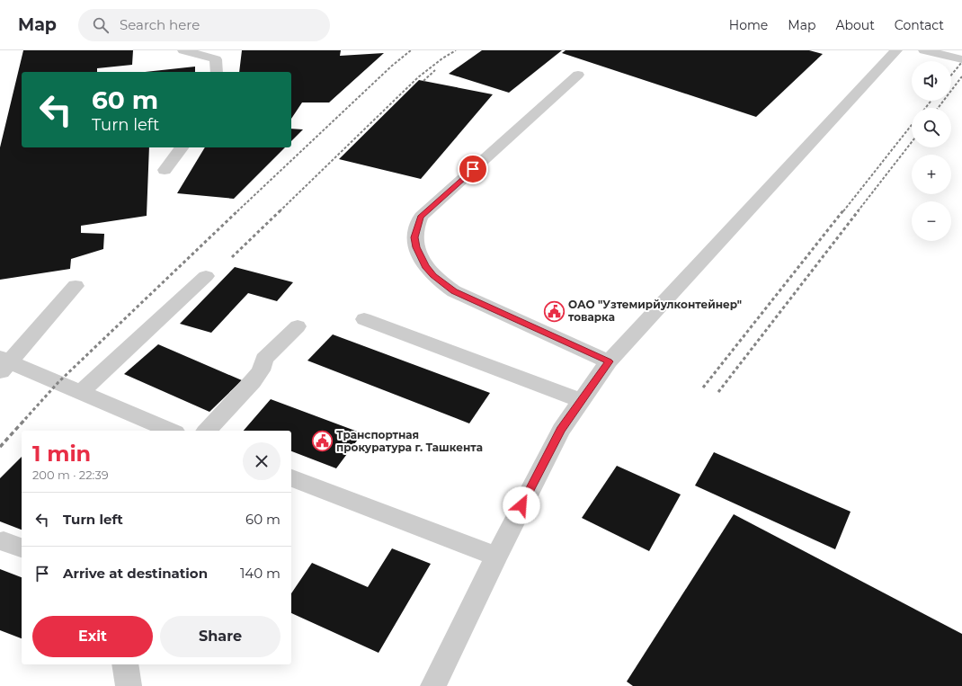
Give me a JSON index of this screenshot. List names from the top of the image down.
{
  "places": {
    "public building": ["ОАО \"Узтемирйулконтейнер\" товарка", "Транспортная прокуратура г. Ташкента"]
  },
  "page": {
    "header": "Map",
    "search": "Search here",
    "nav": [
      "Home",
      "Map",
      "About",
      "Contact"
    ],
    "map_buttons": ["+", "−"],
    "turn": ["60 m", "Turn left"],
    "heading": ["1 min", "200 m · 22:39"],
    "list": [
      {
        "name": "Turn left",
        "value": "60 m"
      },
      {
        "name": "Arrive at destination",
        "value": "140 m"
      }
    ],
    "buttons": ["Exit", "Share"]
  }
}
